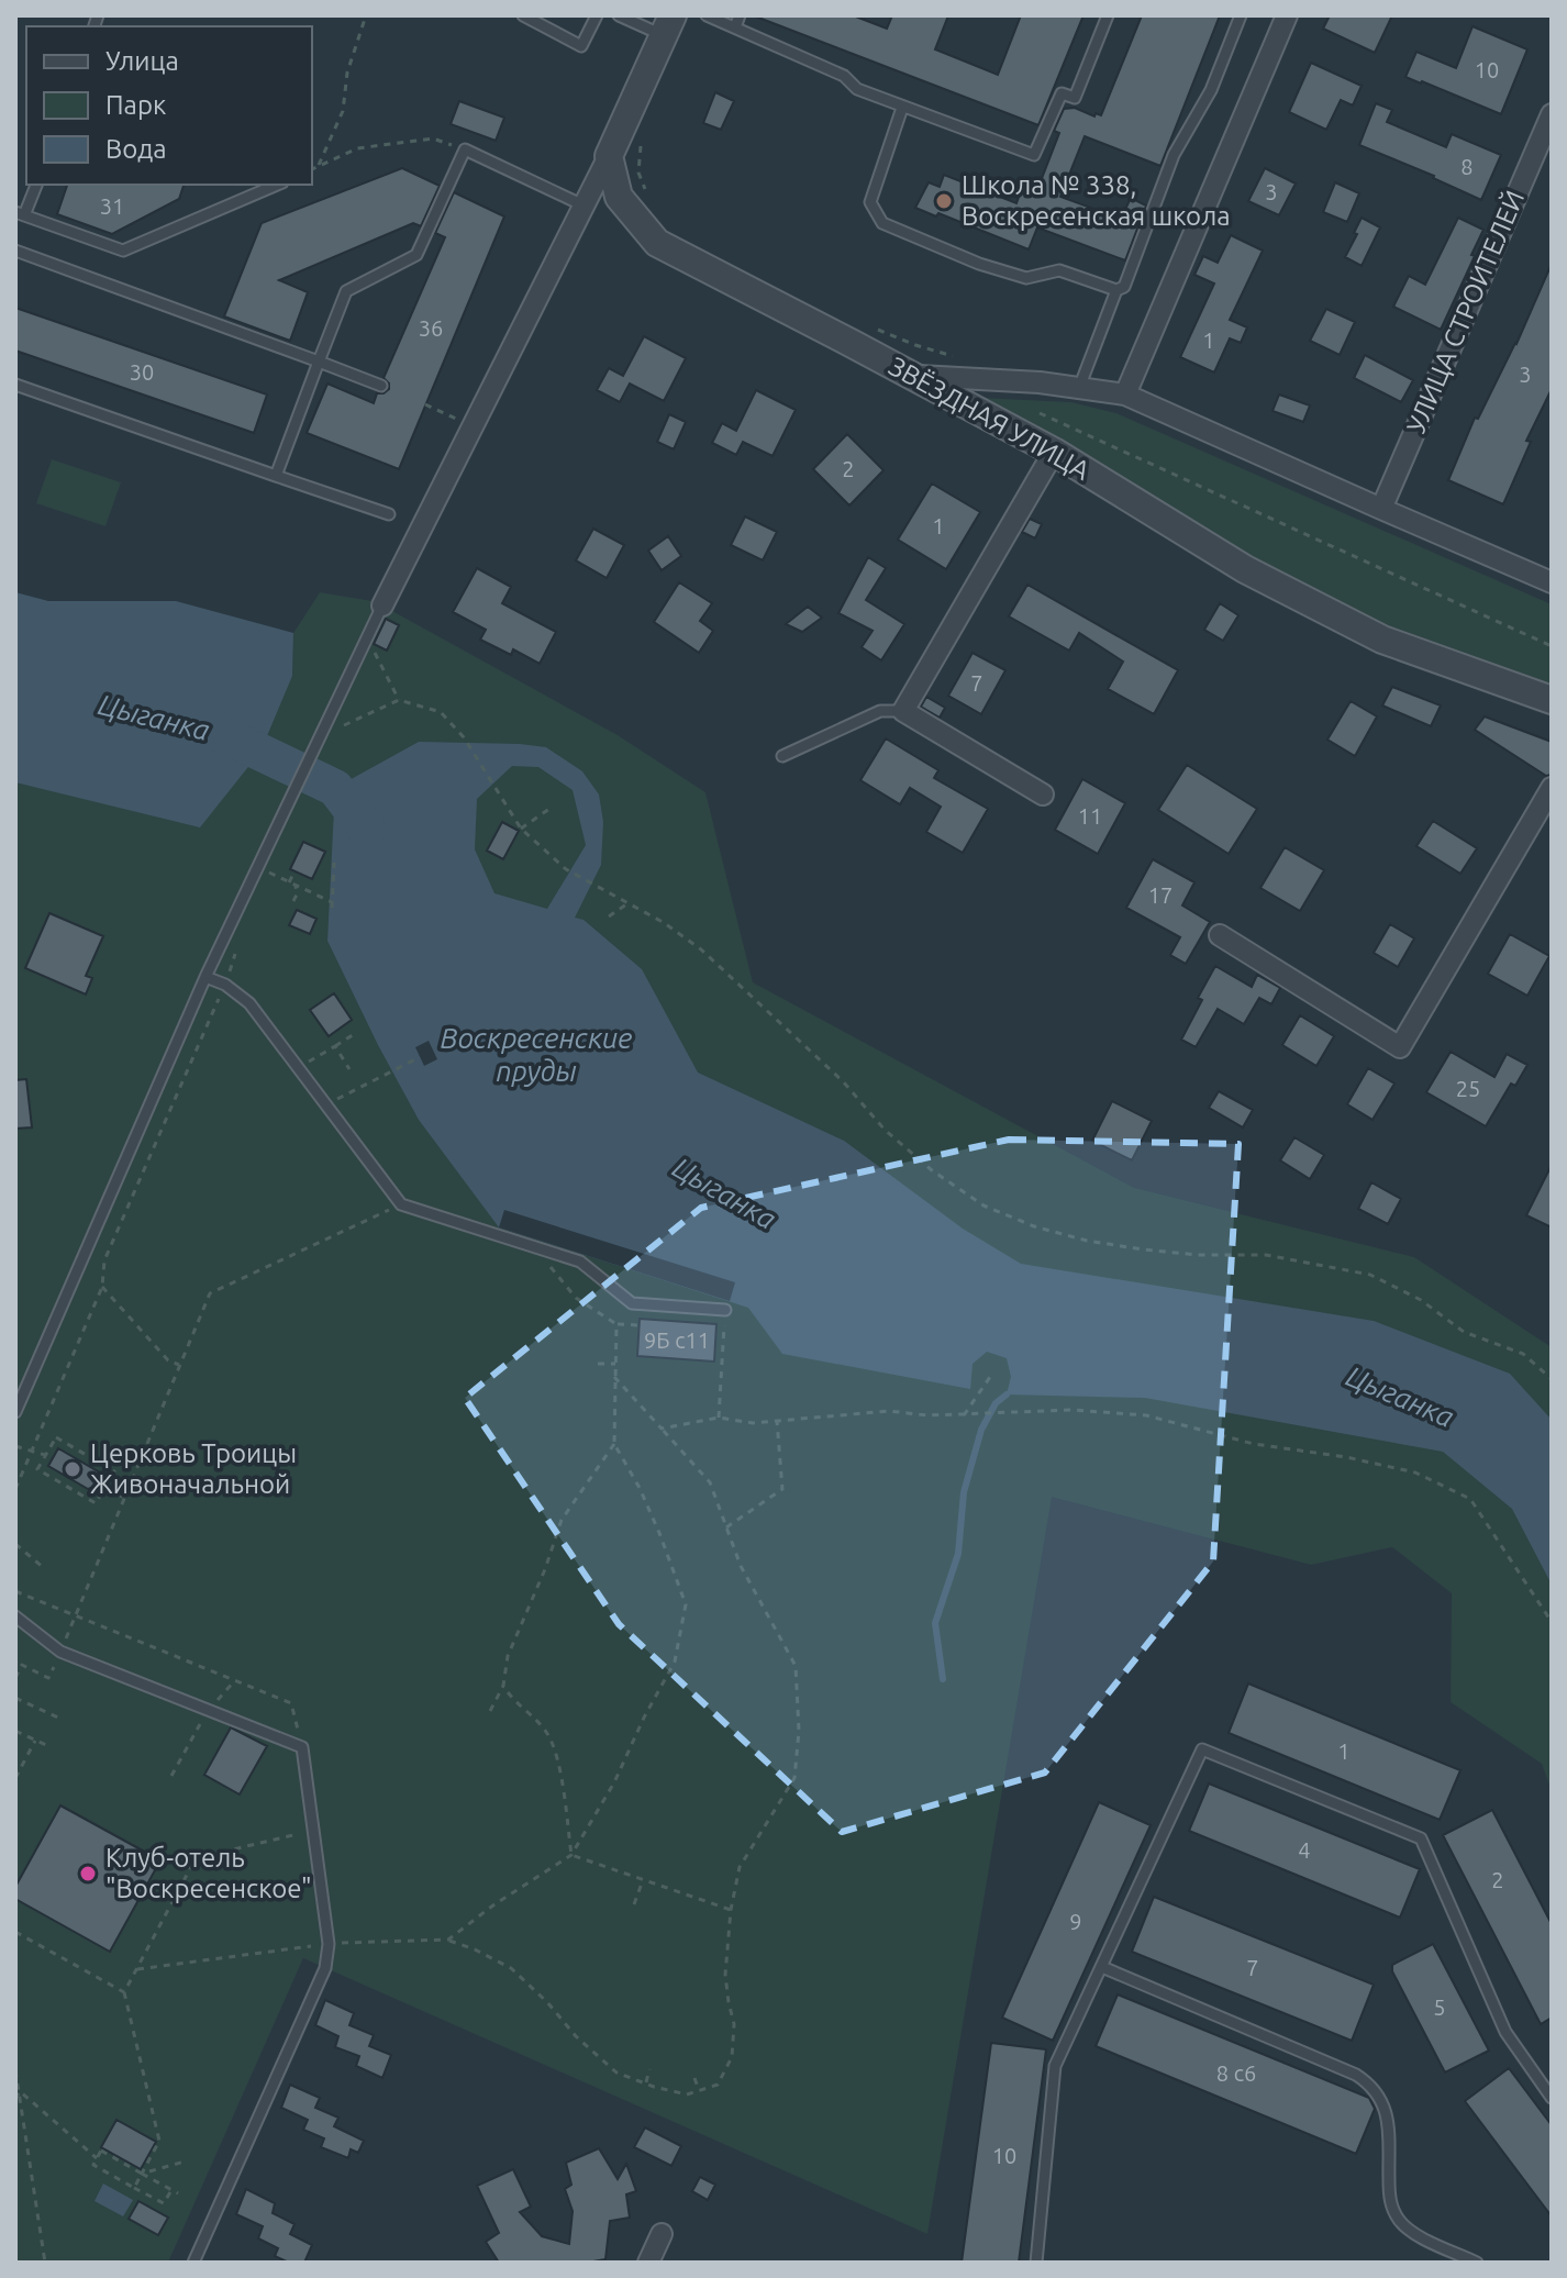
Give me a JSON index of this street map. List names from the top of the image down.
{
  "streets": {
    "street": ["УЛИЦА СТРОИТЕЛЕЙ", "ЗВЁЗДНАЯ УЛИЦА"]
  },
  "water": ["Цыганка", "Воскресенские пруды"],
  "places": ["Школа № 338, Воскресенская школа", "Церковь Троицы Живоначальной", "Клуб-отель \"Воскресенское\""],
  "house_numbers": [
    "10",
    "8",
    "3",
    "31",
    "36",
    "1",
    "30",
    "3",
    "2",
    "1",
    "7",
    "11",
    "17",
    "25",
    "9Б с11",
    "1",
    "4",
    "2",
    "9",
    "7",
    "5",
    "8 с6",
    "10"
  ],
  "legend": ["Улица", "Парк", "Вода"]
}
